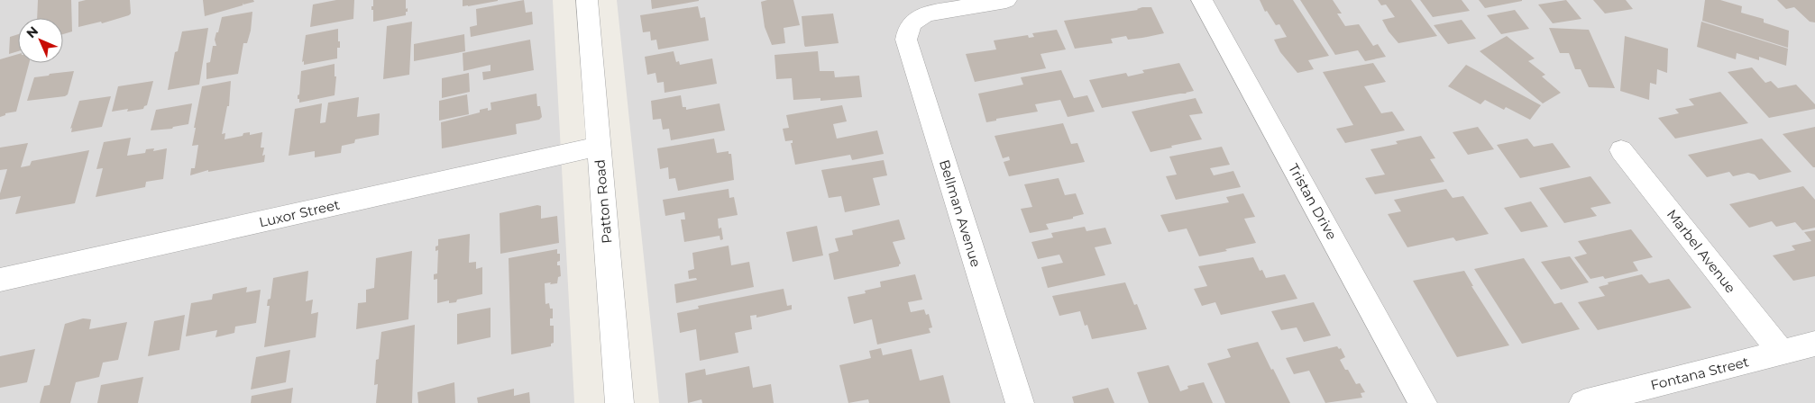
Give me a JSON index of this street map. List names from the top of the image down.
{
  "streets": {
    "street": [
      "Patton Road",
      "Tristan Drive",
      "Luxor Street",
      "Bellman Avenue",
      "Marbel Avenue",
      "Fontana Street"
    ]
  },
  "crossings": [
    ["Patton Road", "Luxor Street"],
    ["Marbel Avenue", "Fontana Street"]
  ],
  "north": "top left"
}
